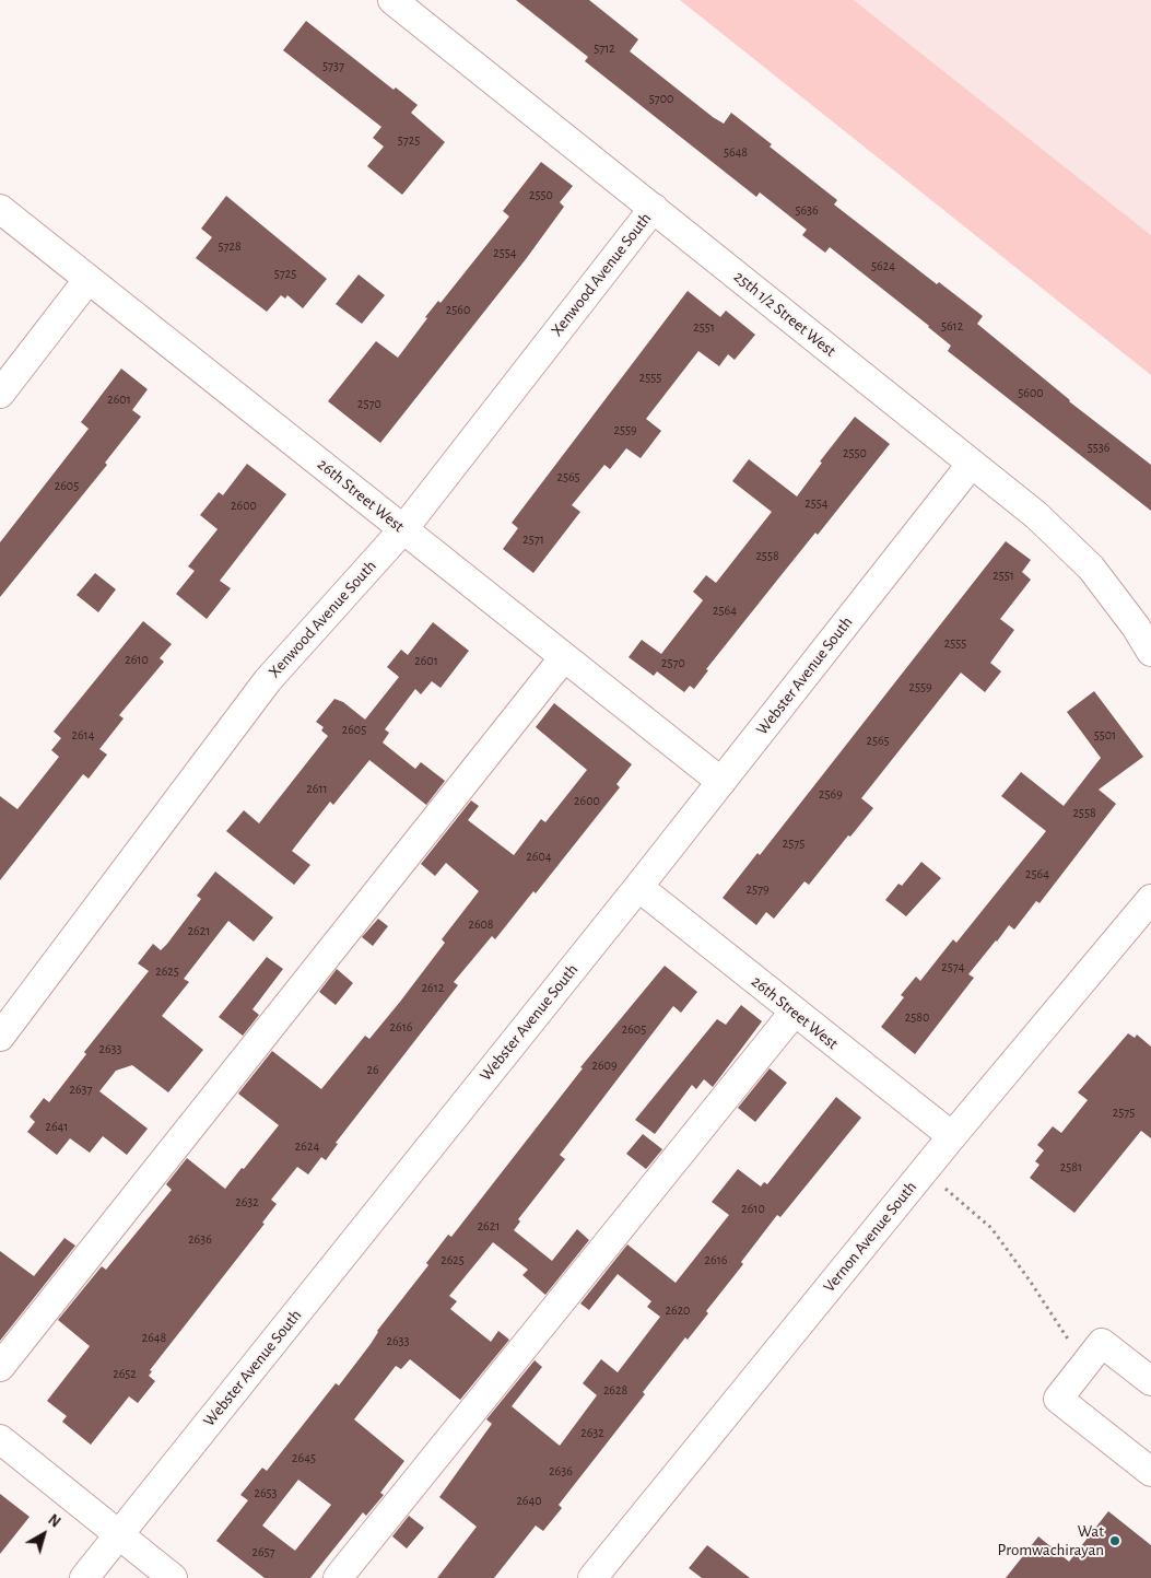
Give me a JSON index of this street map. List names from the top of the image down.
{
  "streets": {
    "street": [
      "Xenwood Avenue South",
      "25th 1/2 Street West",
      "26th Street West",
      "Webster Avenue South",
      "Vernon Avenue South"
    ]
  },
  "crossings": [
    ["Xenwood Avenue South", "25th 1/2 Street West"],
    ["Xenwood Avenue South", "26th Street West"],
    ["25th 1/2 Street West", "Webster Avenue South"],
    ["26th Street West", "Webster Avenue South"],
    ["26th Street West", "Vernon Avenue South"]
  ],
  "places": ["Wat Promwachirayan"],
  "house_numbers": [
    "5712",
    "5737",
    "5700",
    "5725",
    "5648",
    "2550",
    "5636",
    "5728",
    "2554",
    "5624",
    "5725",
    "2560",
    "5612",
    "2551",
    "2555",
    "5600",
    "2601",
    "2570",
    "2559",
    "5536",
    "2550",
    "2565",
    "2605",
    "2554",
    "2600",
    "2571",
    "2558",
    "2551",
    "2564",
    "2555",
    "2610",
    "2601",
    "2570",
    "2559",
    "2605",
    "2614",
    "5501",
    "2565",
    "2611",
    "2569",
    "2600",
    "2558",
    "2575",
    "2604",
    "2564",
    "2579",
    "2608",
    "2621",
    "2574",
    "2625",
    "2612",
    "2580",
    "2616",
    "2605",
    "2633",
    "2609",
    "26",
    "2637",
    "2575",
    "2641",
    "2624",
    "2581",
    "2632",
    "2610",
    "2621",
    "2636",
    "2625",
    "2616",
    "2620",
    "2648",
    "2633",
    "2652",
    "2628",
    "2632",
    "2645",
    "2636",
    "2653",
    "2640",
    "2657"
  ],
  "north": "top right"
}
